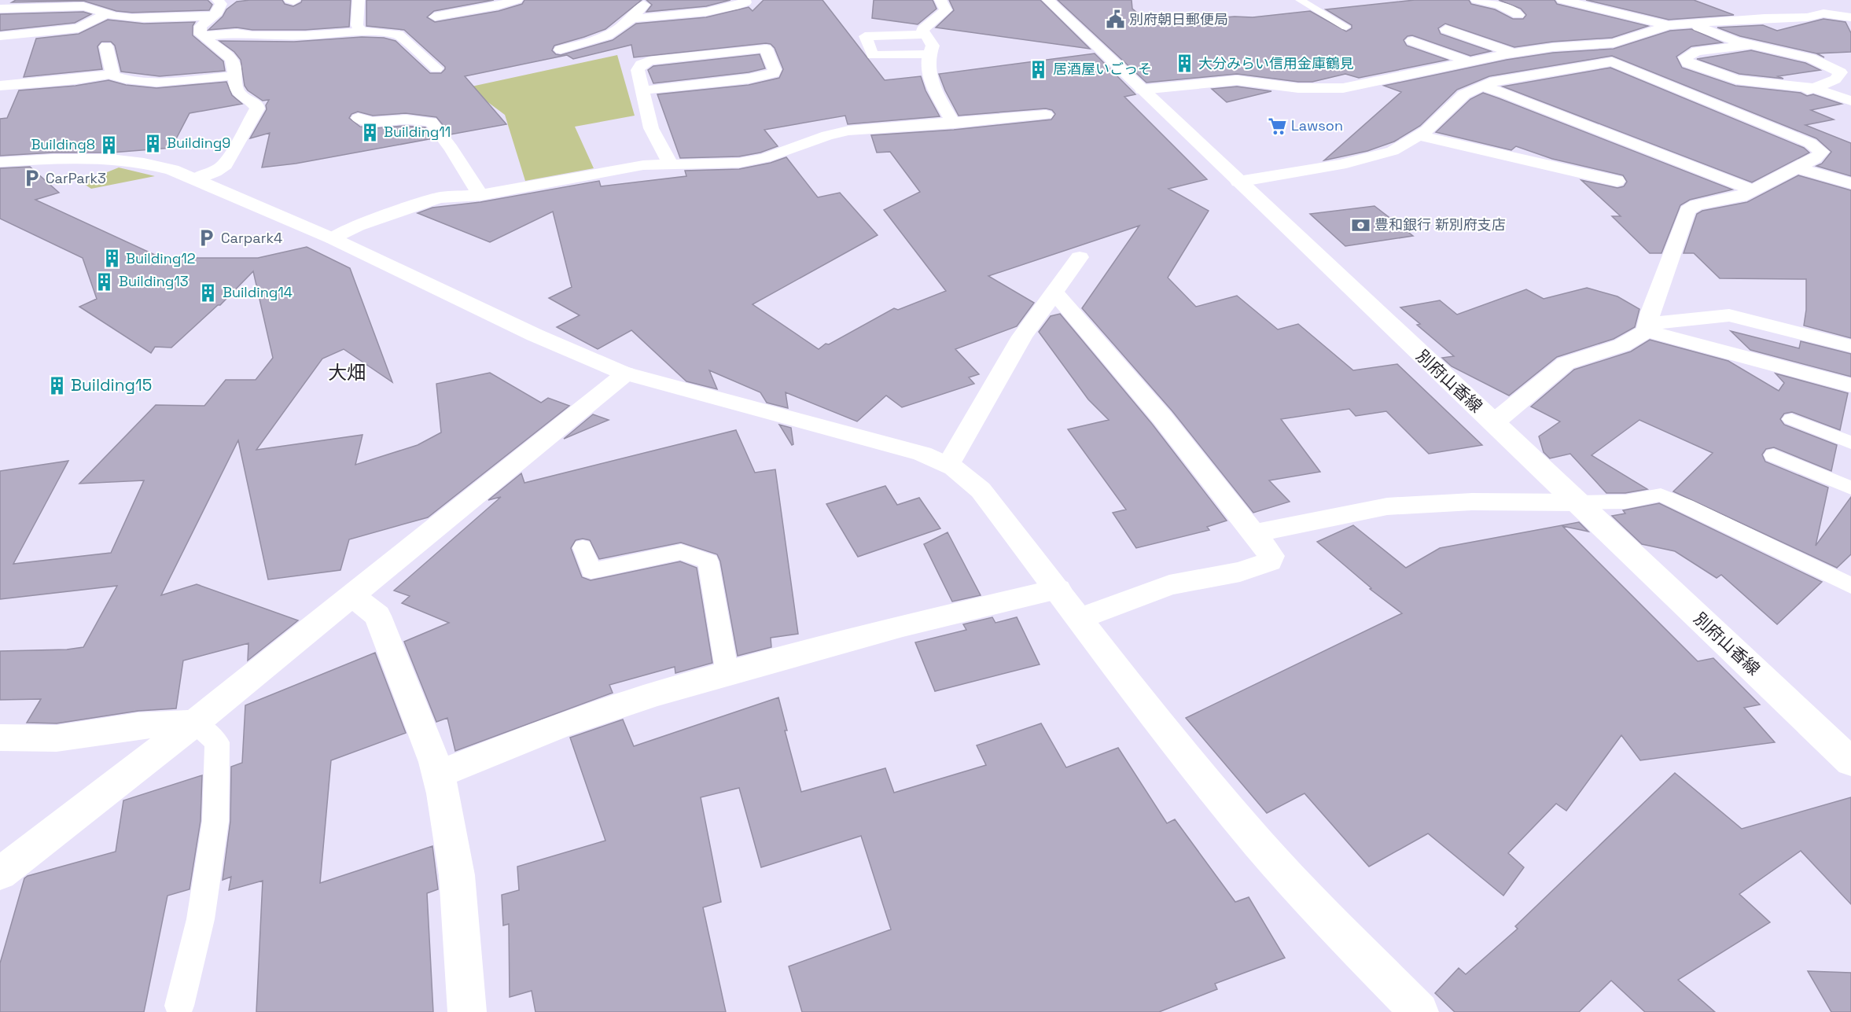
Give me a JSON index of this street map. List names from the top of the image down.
{
  "streets": {
    "street": ["別府山香線"]
  },
  "districts": ["大畑"],
  "places": {
    "public building": ["別府朝日郵便局"],
    "building": [
      "大分みらい信用金庫鶴見",
      "居酒屋いごっそ",
      "Building11",
      "Building9",
      "Building8",
      "Building12",
      "Building13",
      "Building14",
      "Building15"
    ],
    "supermarket": ["Lawson"],
    "parking": ["CarPark3", "Carpark4"],
    "bank": ["豊和銀行 新別府支店"]
  }
}
